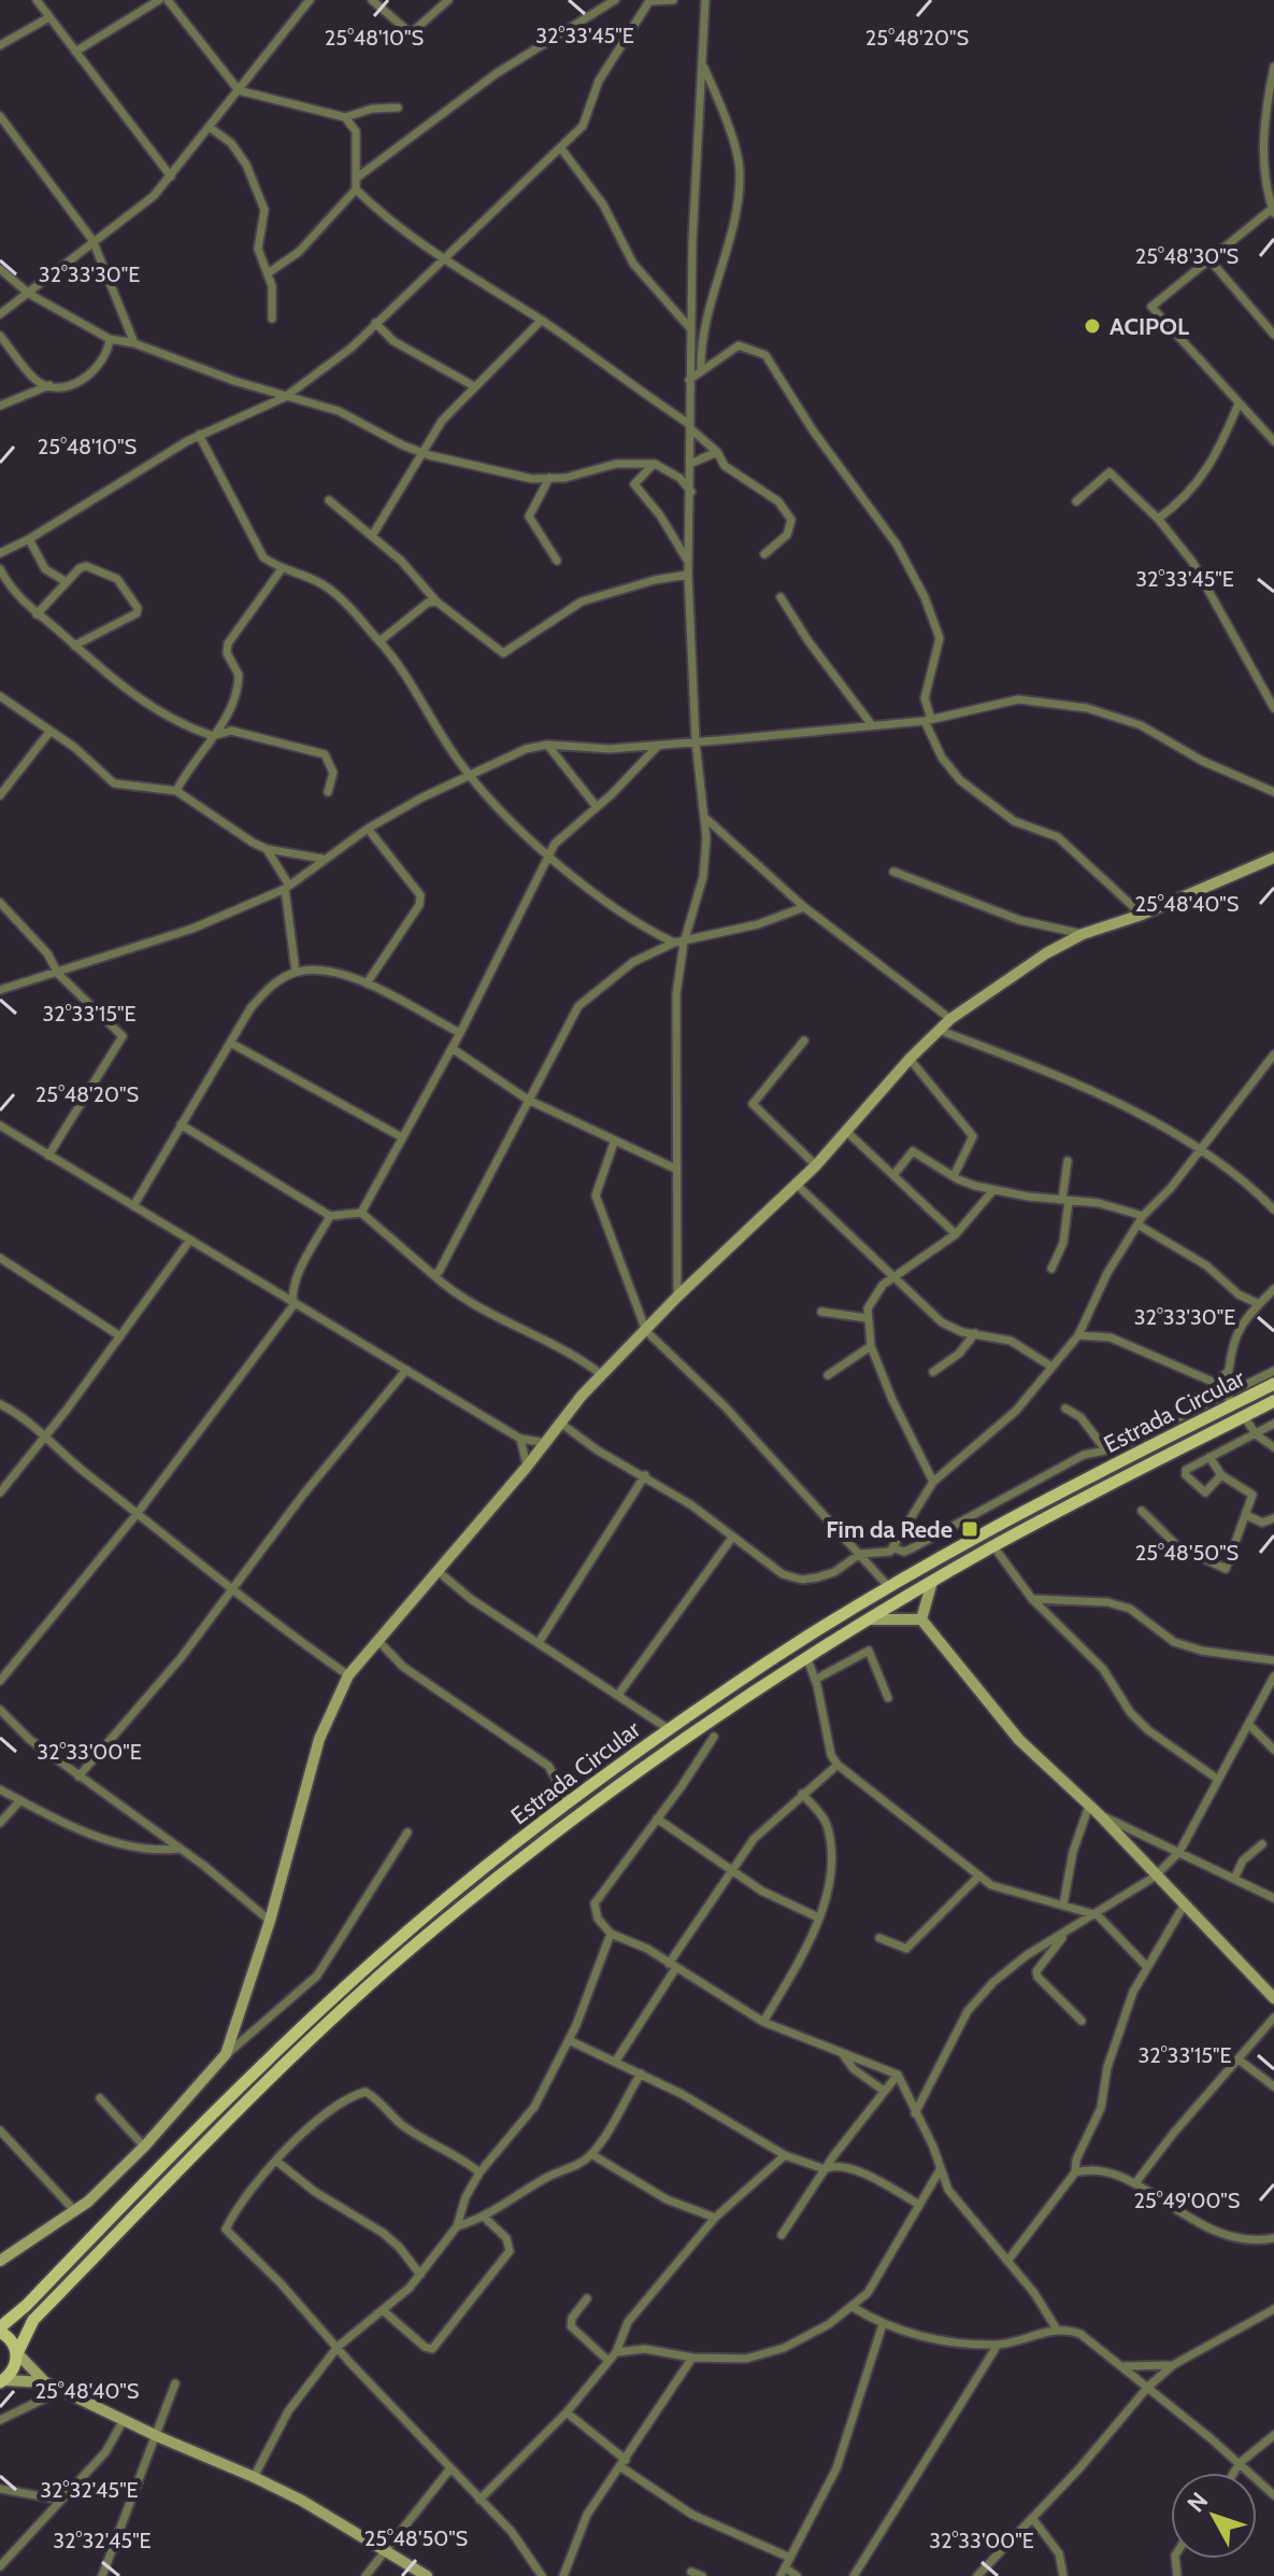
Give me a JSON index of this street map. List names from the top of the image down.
{
  "streets": {
    "main road": ["Estrada Circular"]
  },
  "places": {
    "other": ["ACIPOL"],
    "transit": ["Fim da Rede"]
  },
  "north": "top left",
  "coordinates": [
    "32°33'45\"E",
    "25°48'10\"S",
    "25°48'20\"S",
    "25°48'30\"S",
    "32°33'30\"E",
    "25°48'40\"S",
    "32°33'15\"E",
    "25°48'50\"S",
    "32°33'00\"E",
    "25°49'00\"S",
    "32°32'45\"E"
  ]
}
